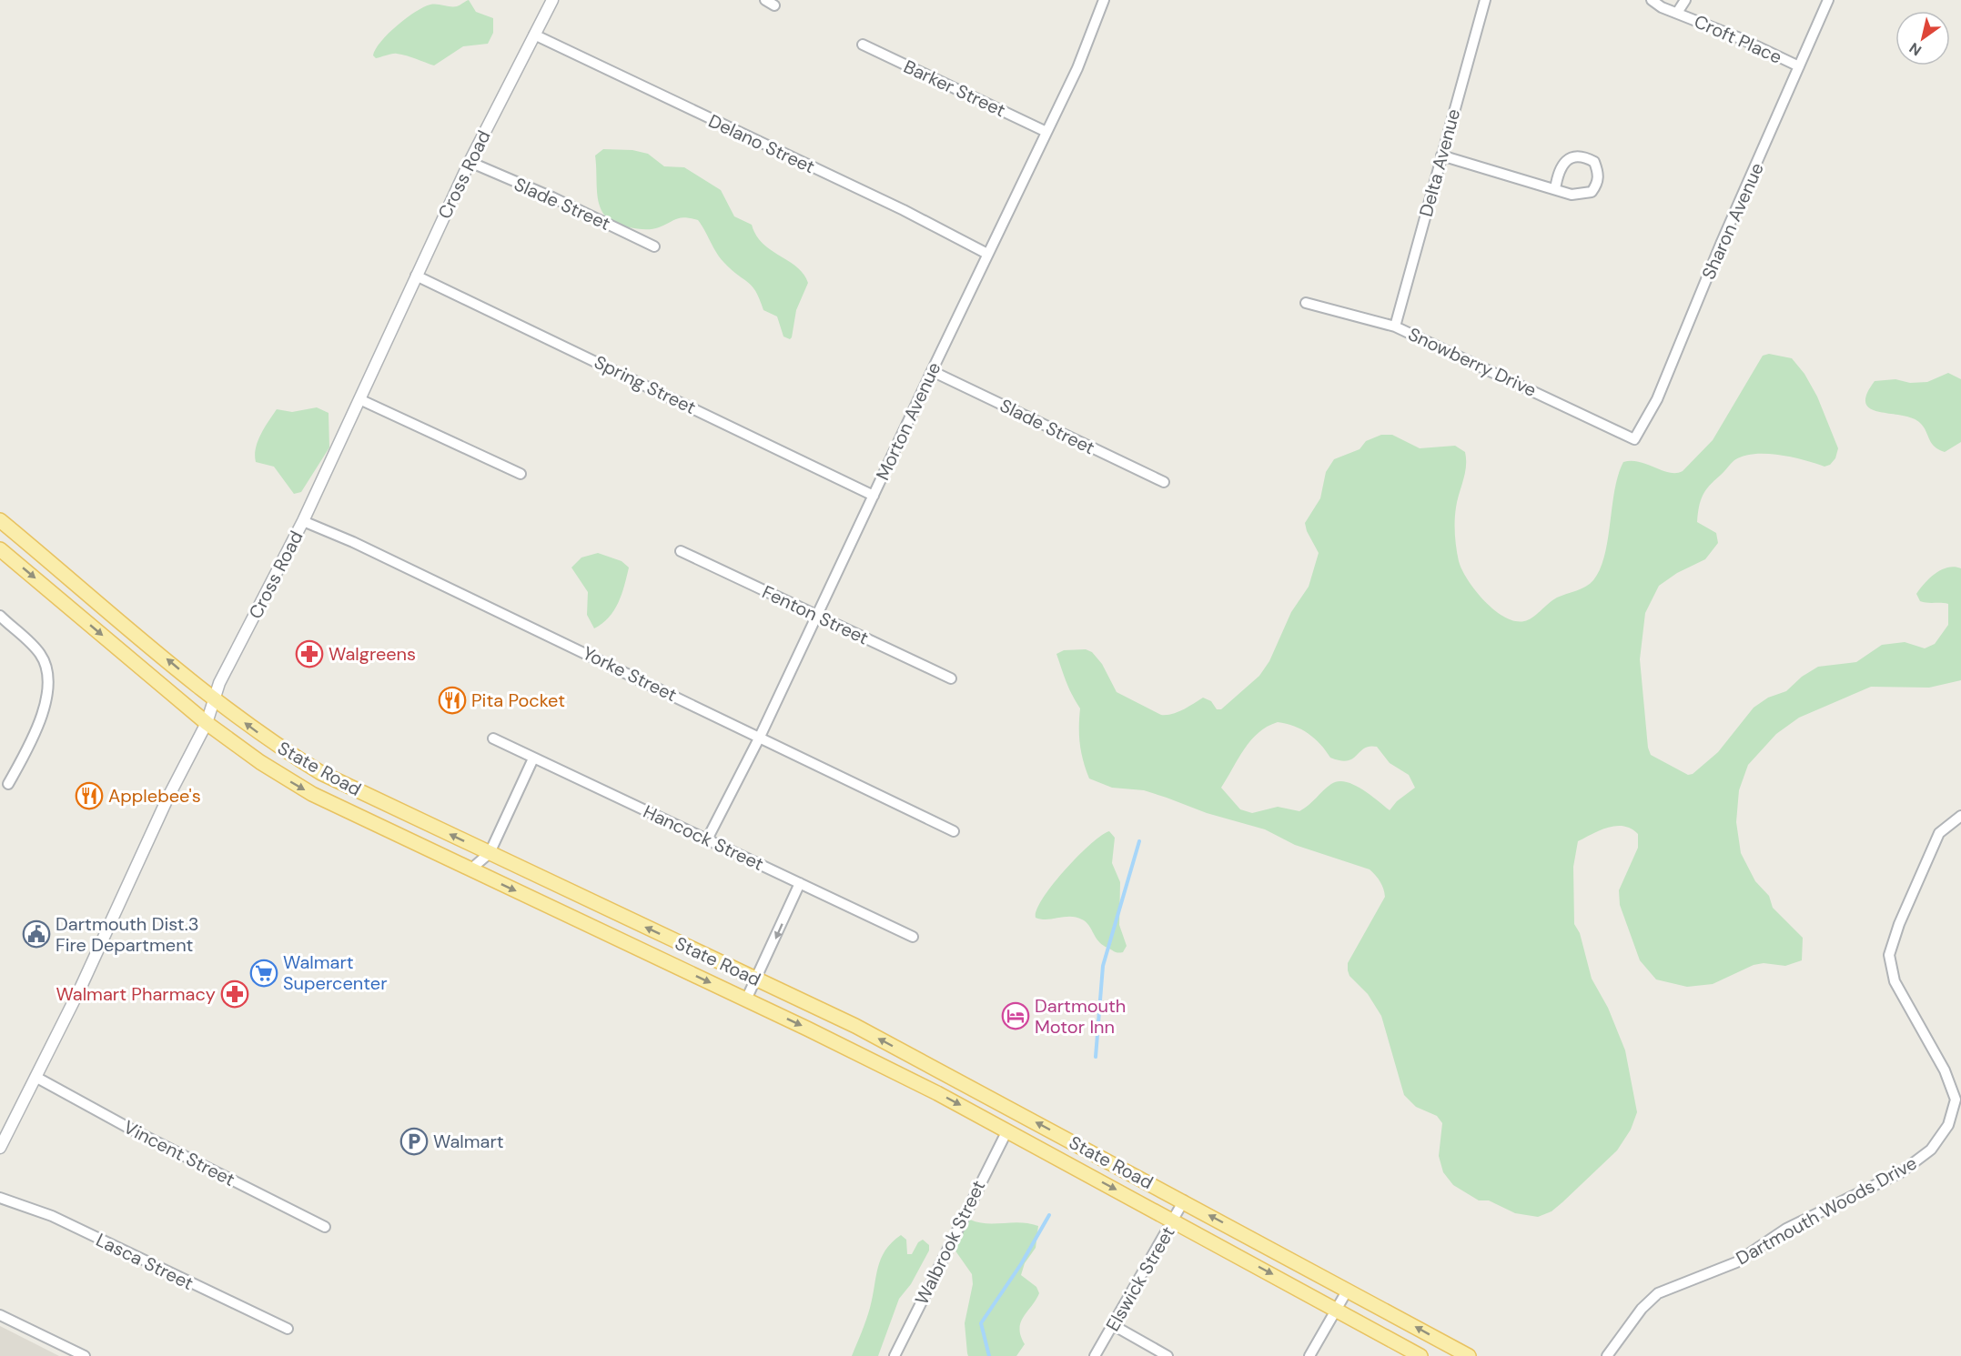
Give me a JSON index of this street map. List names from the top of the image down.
{
  "streets": {
    "main road": ["State Road"],
    "street": [
      "Croft Place",
      "Barker Street",
      "Delano Street",
      "Delta Avenue",
      "Cross Road",
      "Slade Street",
      "Sharon Avenue",
      "Snowberry Drive",
      "Spring Street",
      "Morton Avenue",
      "Fenton Street",
      "Yorke Street",
      "Hancock Street",
      "Vincent Street",
      "Dartmouth Woods Drive",
      "Walbrook Street",
      "Lasca Street",
      "Elswick Street"
    ]
  },
  "crossings": [
    ["Croft Place", "Sharon Avenue"],
    ["Barker Street", "Morton Avenue"],
    ["Delano Street", "Cross Road"],
    ["Delano Street", "Morton Avenue"],
    ["Delta Avenue", "Snowberry Drive"],
    ["Cross Road", "Slade Street"],
    ["Cross Road", "Spring Street"],
    ["Cross Road", "Yorke Street"],
    ["Cross Road", "State Road"],
    ["Cross Road", "Vincent Street"],
    ["Slade Street", "Morton Avenue"],
    ["Sharon Avenue", "Snowberry Drive"],
    ["Spring Street", "Morton Avenue"],
    ["Morton Avenue", "Fenton Street"],
    ["Morton Avenue", "Yorke Street"],
    ["Morton Avenue", "Hancock Street"],
    ["State Road", "Walbrook Street"],
    ["State Road", "Elswick Street"]
  ],
  "places": {
    "pharmacy": ["Walgreens", "Walmart Pharmacy"],
    "restaurant": ["Pita Pocket", "Applebee's"],
    "public building": ["Dartmouth Dist.3 Fire Department"],
    "supermarket": ["Walmart Supercenter"],
    "hotel": ["Dartmouth Motor Inn"],
    "parking": ["Walmart"]
  },
  "north": "bottom left"
}
